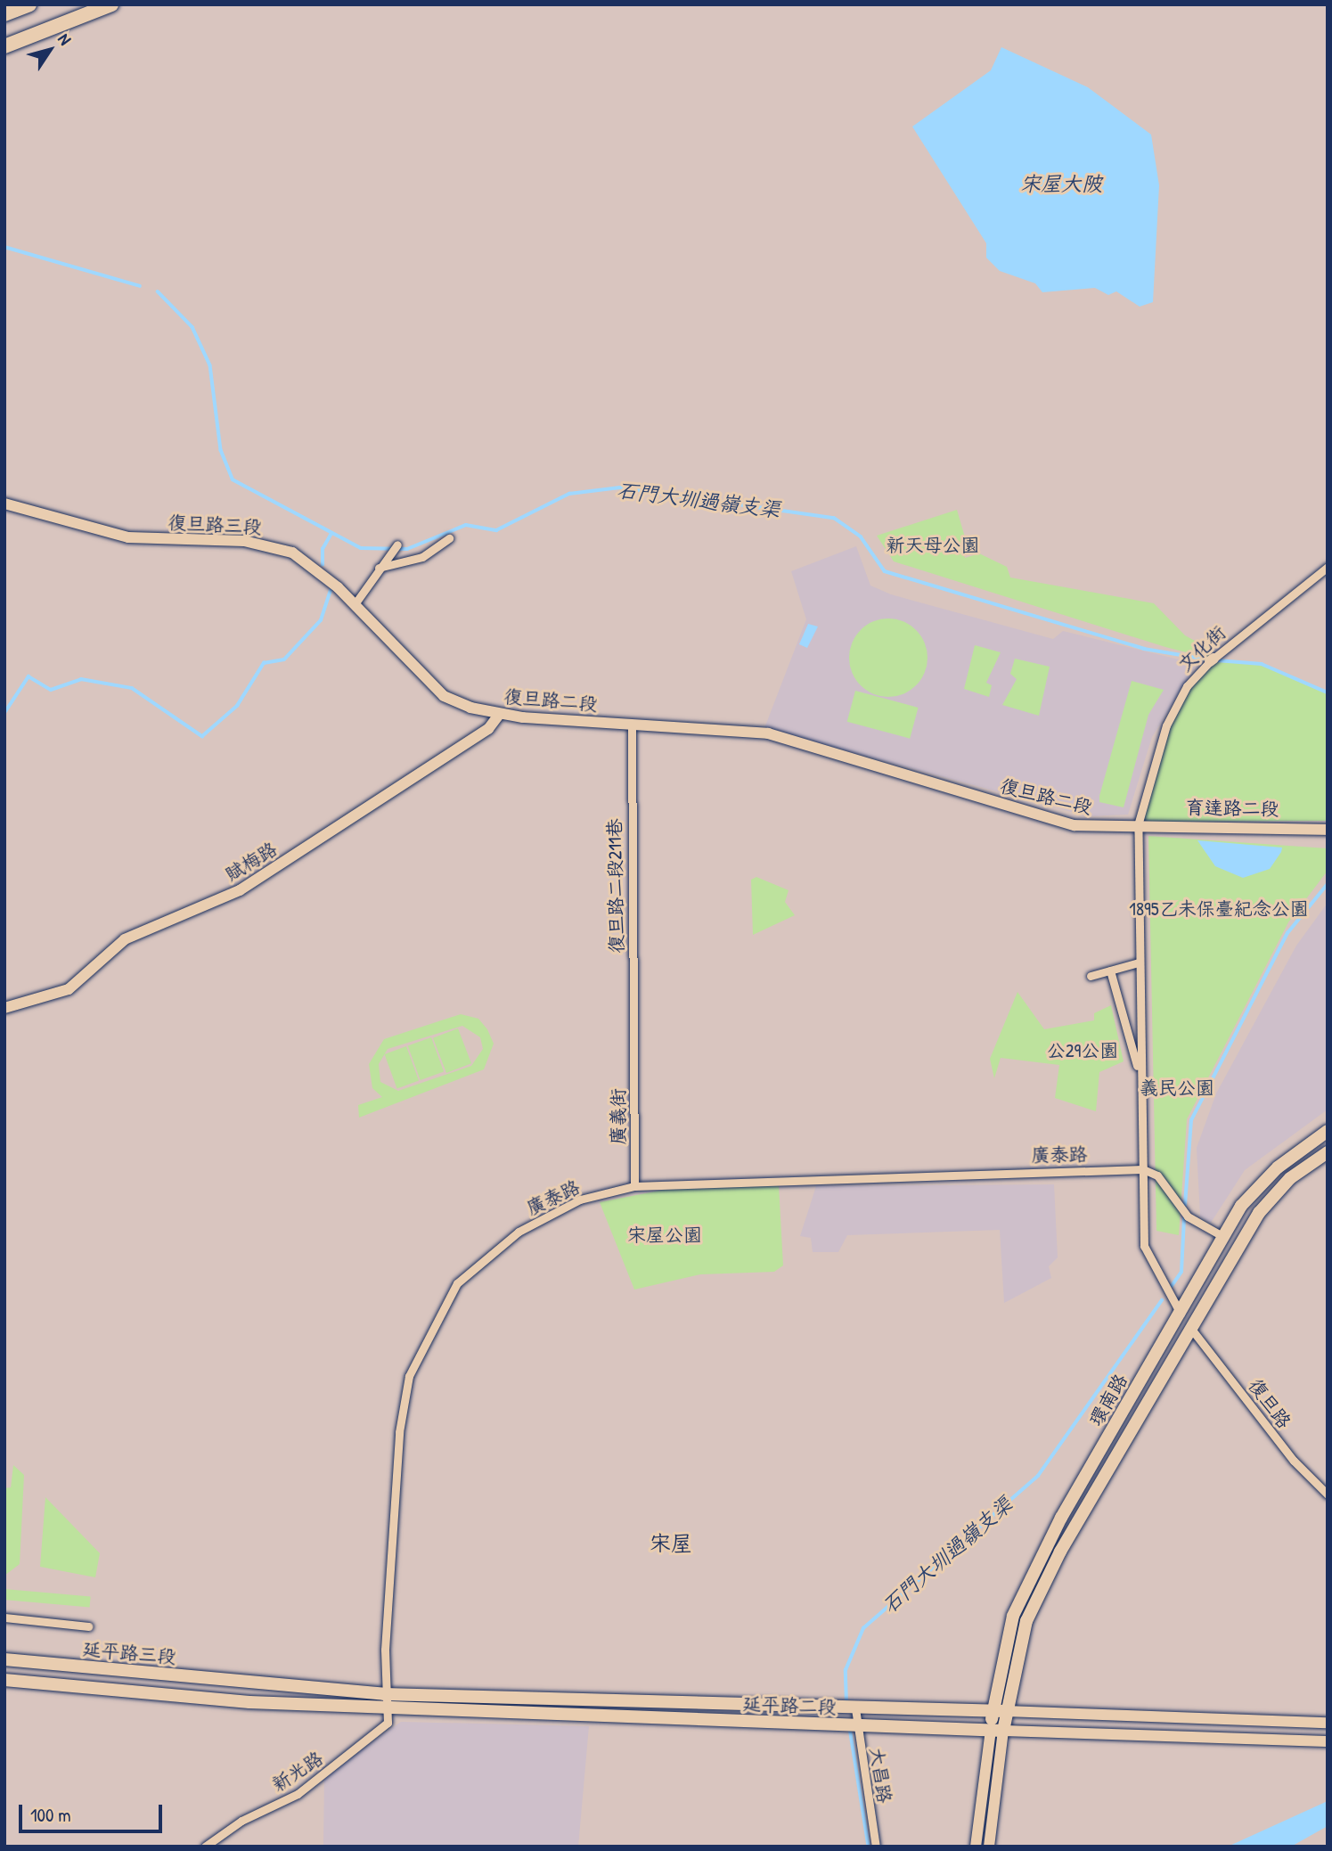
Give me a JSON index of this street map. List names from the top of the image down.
{
  "streets": {
    "main road": ["環南路", "延平路三段", "延平路二段"],
    "street": [
      "復旦路三段",
      "文化街",
      "復旦路二段",
      "育達路二段",
      "賦梅路",
      "復旦路二段211巷",
      "廣義街",
      "廣泰路",
      "復旦路",
      "新光路",
      "大昌路"
    ]
  },
  "crossings": [
    ["復旦路三段", "復旦路二段"],
    ["文化街", "復旦路二段"],
    ["文化街", "育達路二段"],
    ["復旦路二段", "育達路二段"],
    ["復旦路二段", "賦梅路"],
    ["復旦路二段", "復旦路二段211巷"],
    ["復旦路二段211巷", "廣義街"],
    ["廣義街", "廣泰路"],
    ["廣泰路", "延平路二段"],
    ["廣泰路", "新光路"],
    ["環南路", "復旦路"],
    ["環南路", "延平路二段"],
    ["延平路三段", "延平路二段"],
    ["延平路二段", "新光路"],
    ["延平路二段", "大昌路"]
  ],
  "districts": ["宋屋"],
  "water": ["宋屋大陂", "石門大圳過嶺支渠"],
  "parks": [
    "新天母公園",
    "1895乙未保臺紀念公園",
    "公29公園",
    "義民公園",
    "宋屋公園"
  ],
  "scale_bar": "100 m",
  "north": "top right"
}
